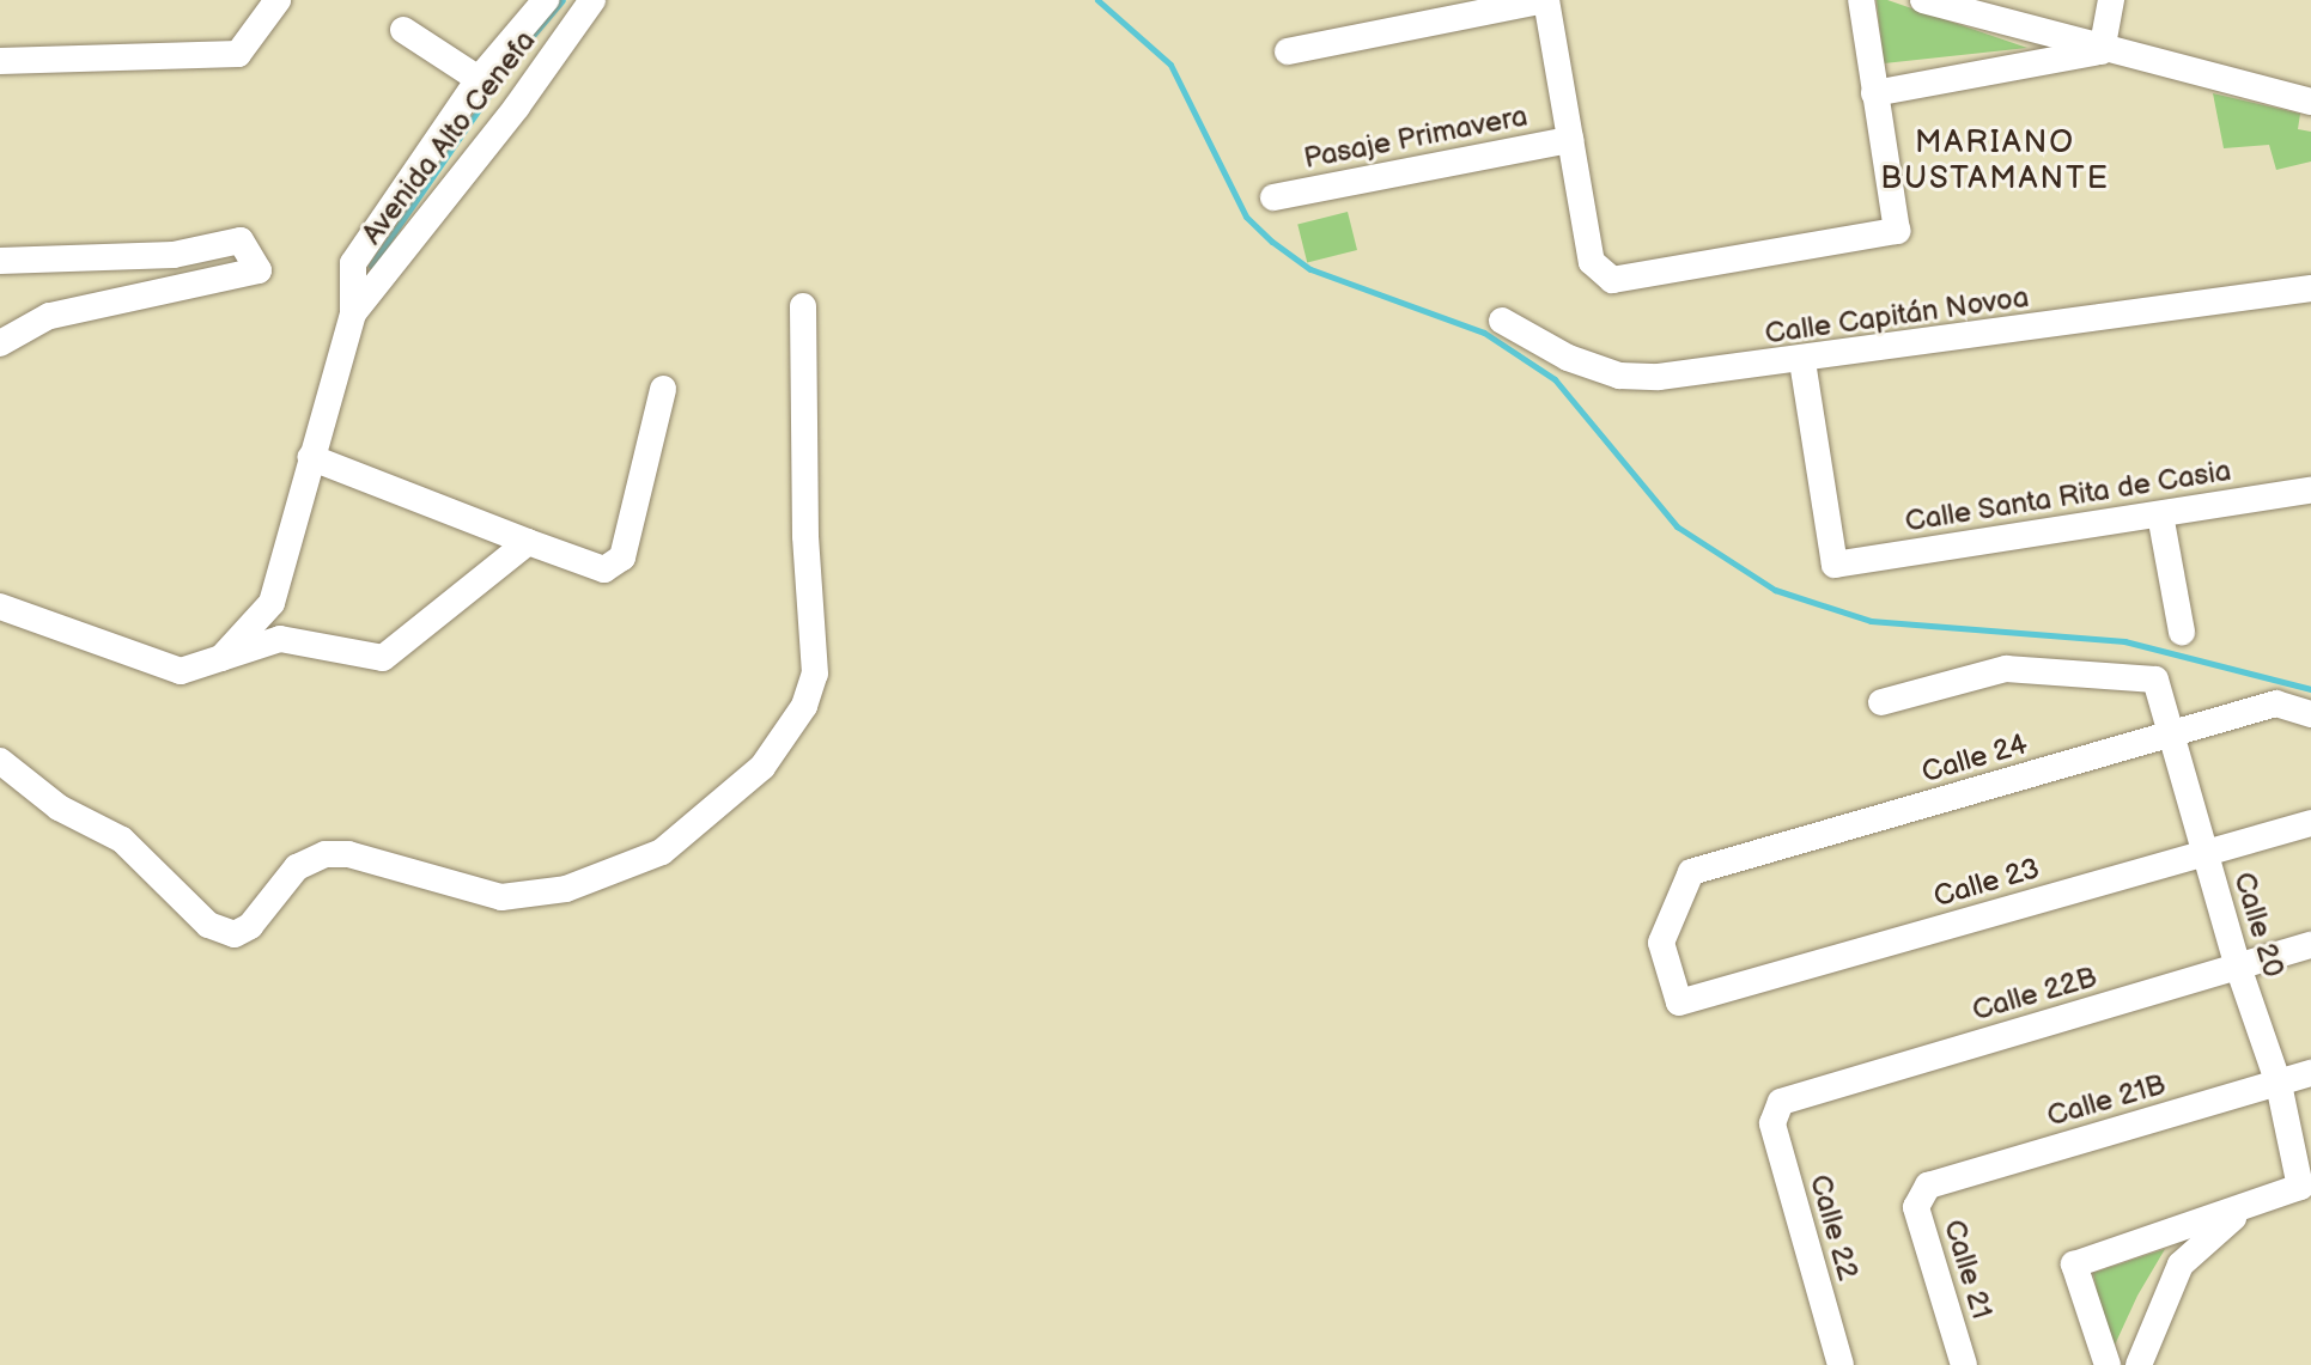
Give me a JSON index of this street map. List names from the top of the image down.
{
  "streets": {
    "street": [
      "Avenida Alto Cenefa",
      "Pasaje Primavera",
      "Calle Capitán Novoa",
      "Calle Santa Rita de Casia",
      "Calle 24",
      "Calle 23",
      "Calle 20",
      "Calle 22B",
      "Calle 21B",
      "Calle 22",
      "Calle 21"
    ]
  },
  "crossings": [
    ["Calle Capitán Novoa", "Calle Santa Rita de Casia"],
    ["Calle 24", "Calle 23"],
    ["Calle 24", "Calle 20"],
    ["Calle 23", "Calle 20"],
    ["Calle 20", "Calle 22B"],
    ["Calle 20", "Calle 21B"],
    ["Calle 22B", "Calle 22"],
    ["Calle 21B", "Calle 21"]
  ],
  "districts": ["MARIANO BUSTAMANTE"]
}
